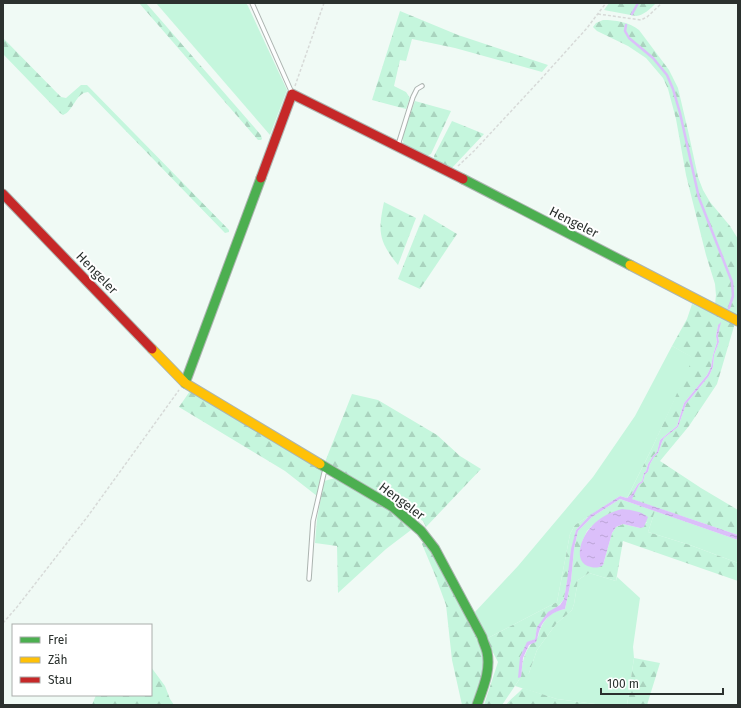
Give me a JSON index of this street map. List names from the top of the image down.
{
  "streets": {
    "street": ["Hengeler"]
  },
  "legend": ["Frei", "Zäh", "Stau"],
  "scale_bar": "100 m"
}
